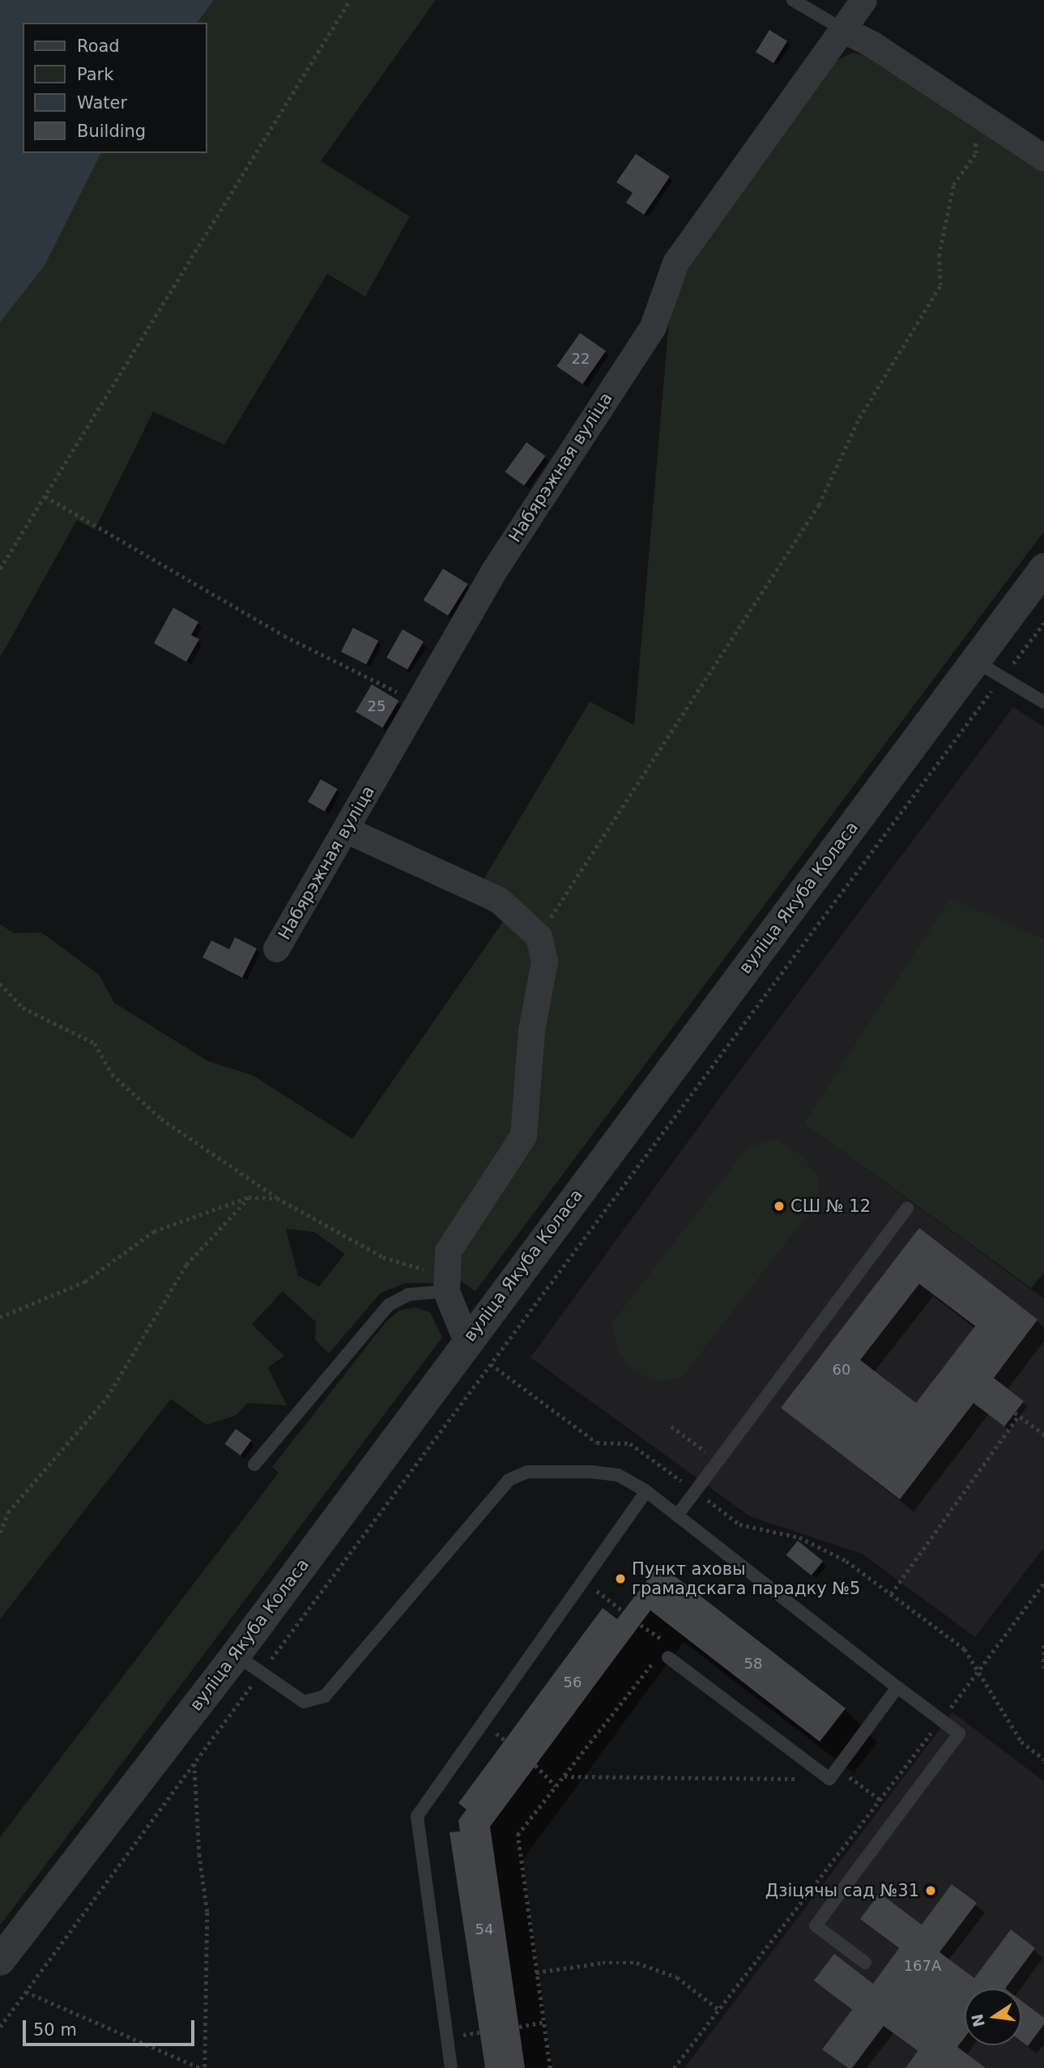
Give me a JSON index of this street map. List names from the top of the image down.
{
  "streets": {
    "street": ["Набярэжная вуліца", "вуліца Якуба Коласа"]
  },
  "places": ["СШ № 12", "Пункт аховы грамадскага парадку №5", "Дзіцячы сад №31"],
  "house_numbers": [
    "22",
    "25",
    "60",
    "58",
    "56",
    "54",
    "167А"
  ],
  "legend": [
    "Road",
    "Park",
    "Water",
    "Building"
  ],
  "scale_bar": "50 m",
  "north": "left"
}
